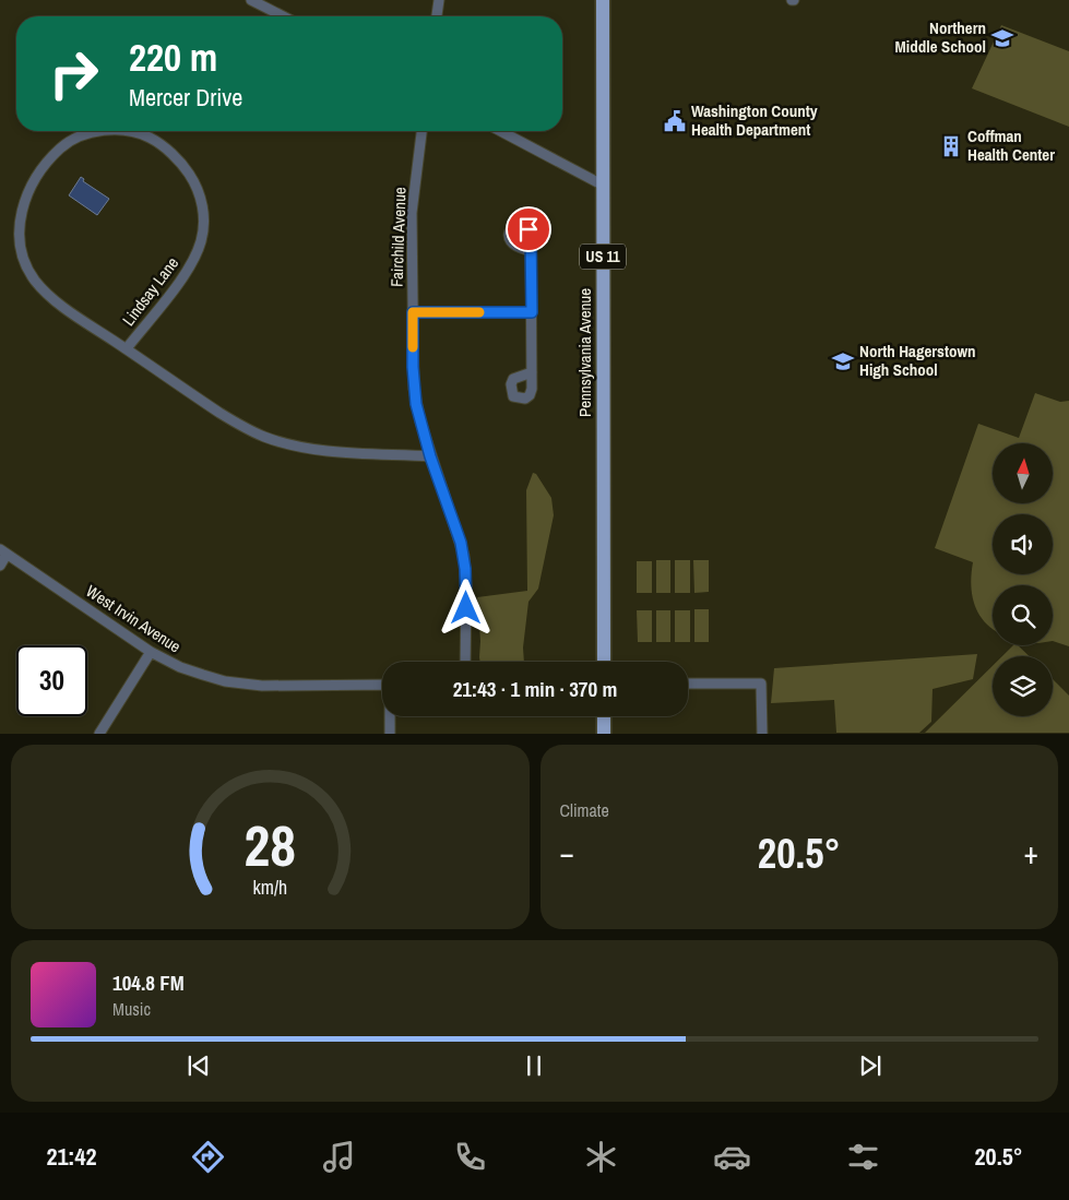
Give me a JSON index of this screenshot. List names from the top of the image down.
{
  "streets": {
    "main road": ["US 11", "Pennsylvania Avenue"],
    "street": ["Fairchild Avenue", "Lindsay Lane", "West Irvin Avenue"]
  },
  "crossings": [
    ["Fairchild Avenue", "Lindsay Lane"]
  ],
  "places": {
    "school or university": ["Northern Middle School", "North Hagerstown High School"],
    "public building": ["Washington County Health Department"],
    "building": ["Coffman Health Center"]
  },
  "north": "top",
  "page": {
    "turn": ["220 m", "Mercer Drive"],
    "limit": "30",
    "trip": "21:43 · 1 min · 370 m",
    "tile": "Climate",
    "heat": ["−", "20.5°", "+"],
    "song": ["104.8 FM", "Music"],
    "tabs": ["21:42", "20.5°"],
    "gauge": ["28", "km/h"]
  }
}
